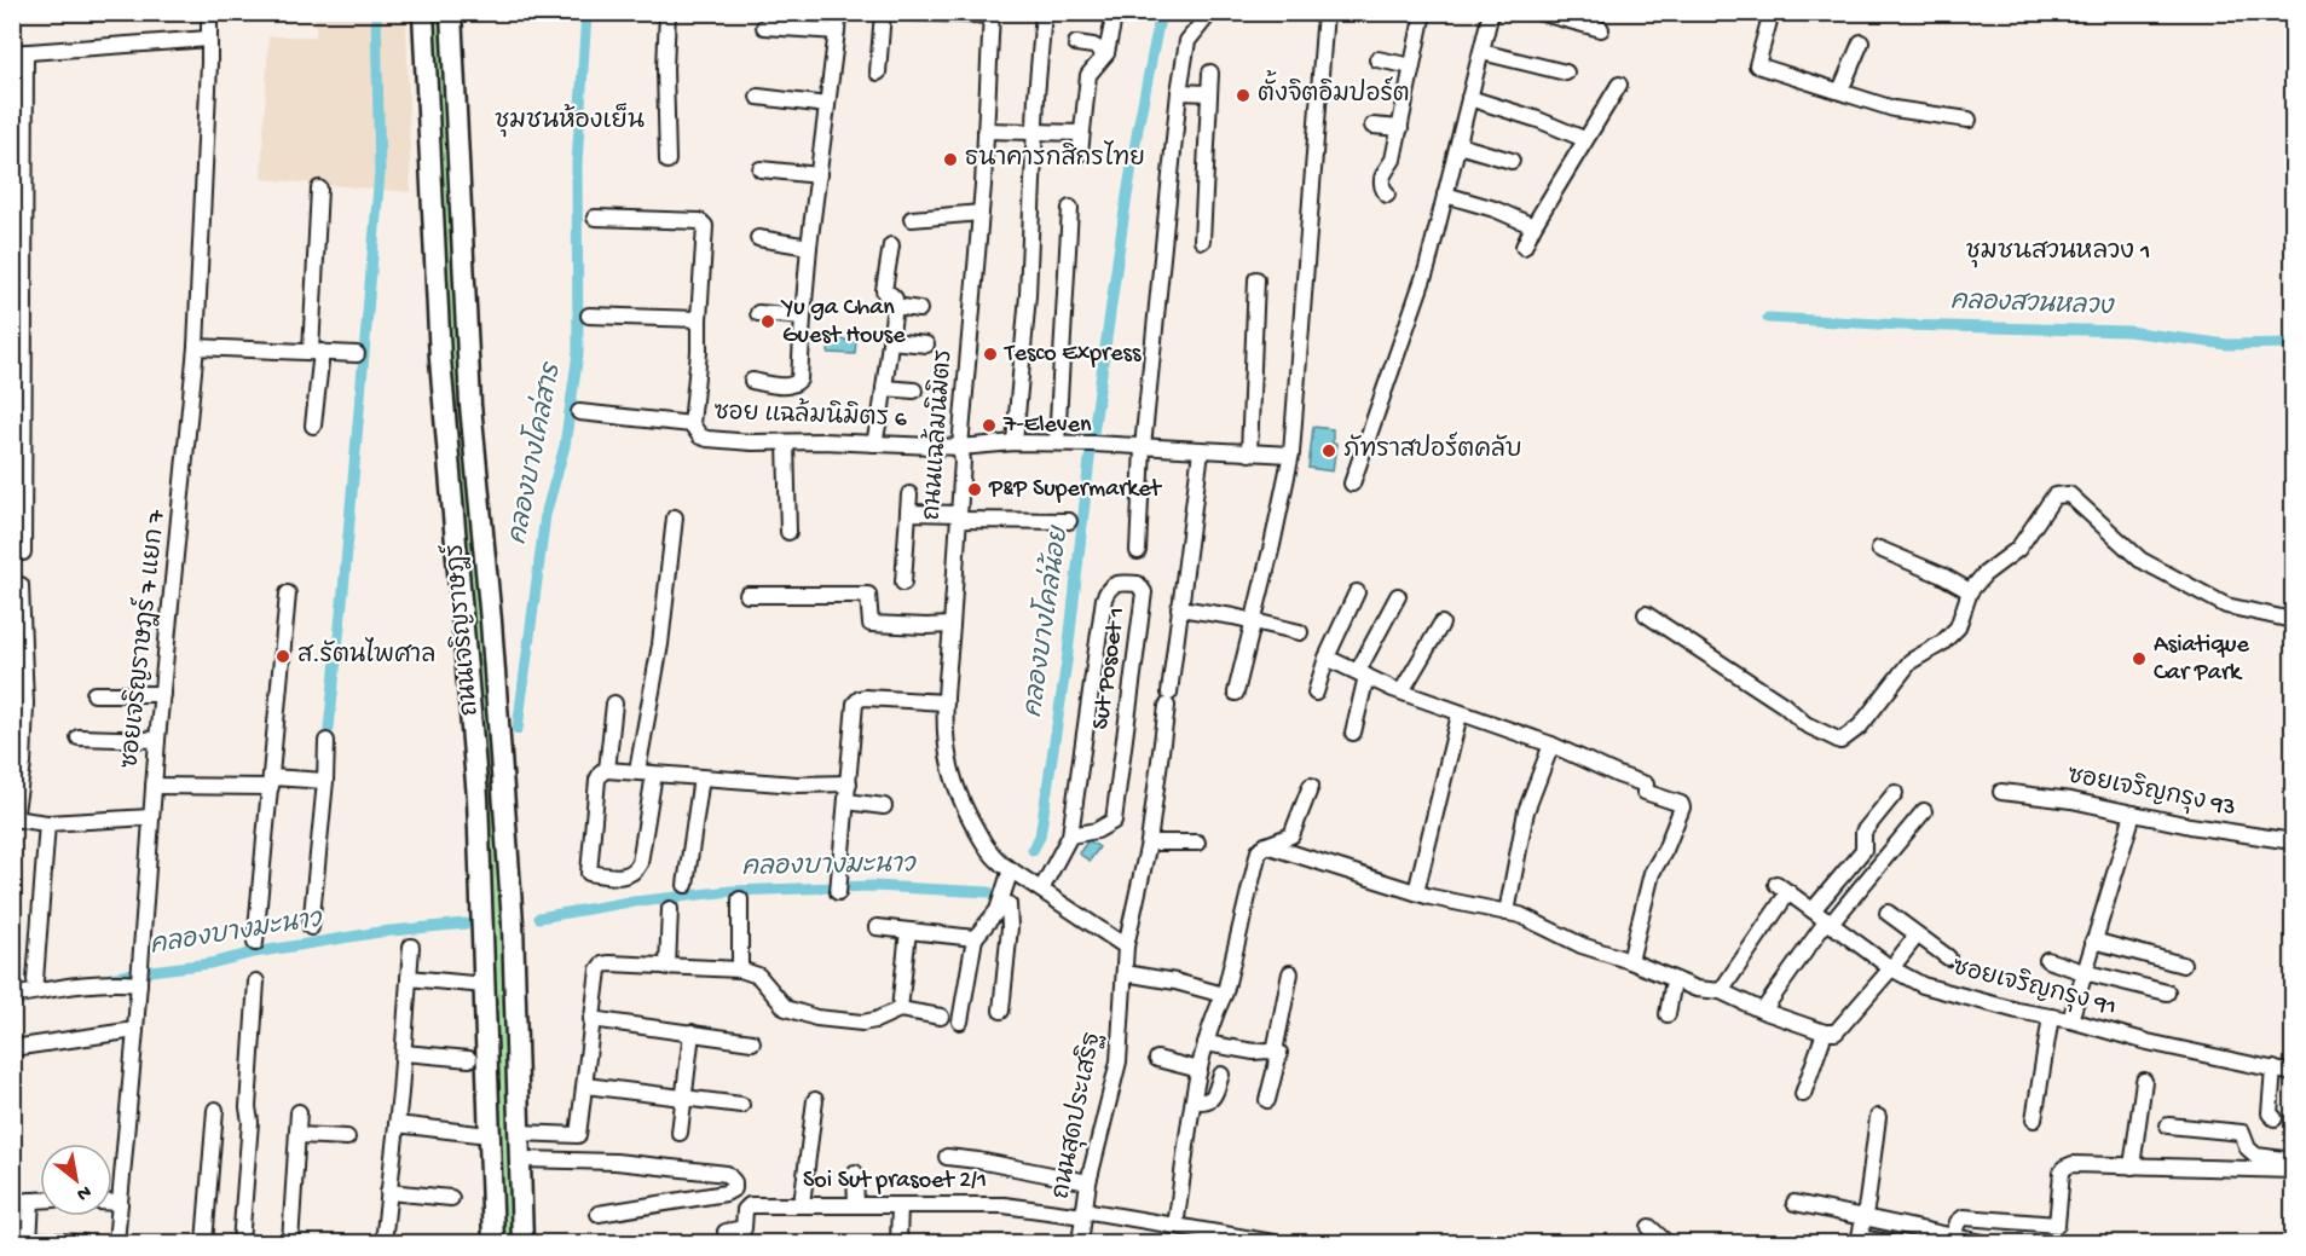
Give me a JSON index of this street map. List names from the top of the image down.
{
  "streets": {
    "main road": ["ถนนเจริญราษฎร์"],
    "street": [
      "ซอย แฉล้มนิมิตร 6",
      "ถนนแฉล้มนิมิตร",
      "ซอยเจริญราษฎร์ 7 แยก 7",
      "Sut Posoet 1",
      "ซอยเจริญกรุง 93",
      "ซอยเจริญกรุง 91",
      "ถนนสุดประเสริฐ",
      "Soi Sut prasoet 2/1"
    ]
  },
  "crossings": [
    ["ซอย แฉล้มนิมิตร 6", "ถนนแฉล้มนิมิตร"],
    ["ซอย แฉล้มนิมิตร 6", "ถนนสุดประเสริฐ"],
    ["ถนนสุดประเสริฐ", "Soi Sut prasoet 2/1"]
  ],
  "districts": ["ชุมชนห้องเย็น", "ชุมชนสวนหลวง 1"],
  "water": [
    "คลองสวนหลวง",
    "คลองบางโคล่สาร",
    "คลองบางโคล่น้อย",
    "คลองบางมะนาว"
  ],
  "places": [
    "ตั้งจิตอิมปอร์ต",
    "ธนาคารกสิกรไทย",
    "Yu ga Chan Guest House",
    "Tesco Express",
    "7-Eleven",
    "ภัทราสปอร์ตคลับ",
    "P&P Supermarket",
    "ส.รัตนไพศาล",
    "Asiatique Car Park"
  ],
  "north": "bottom right"
}
